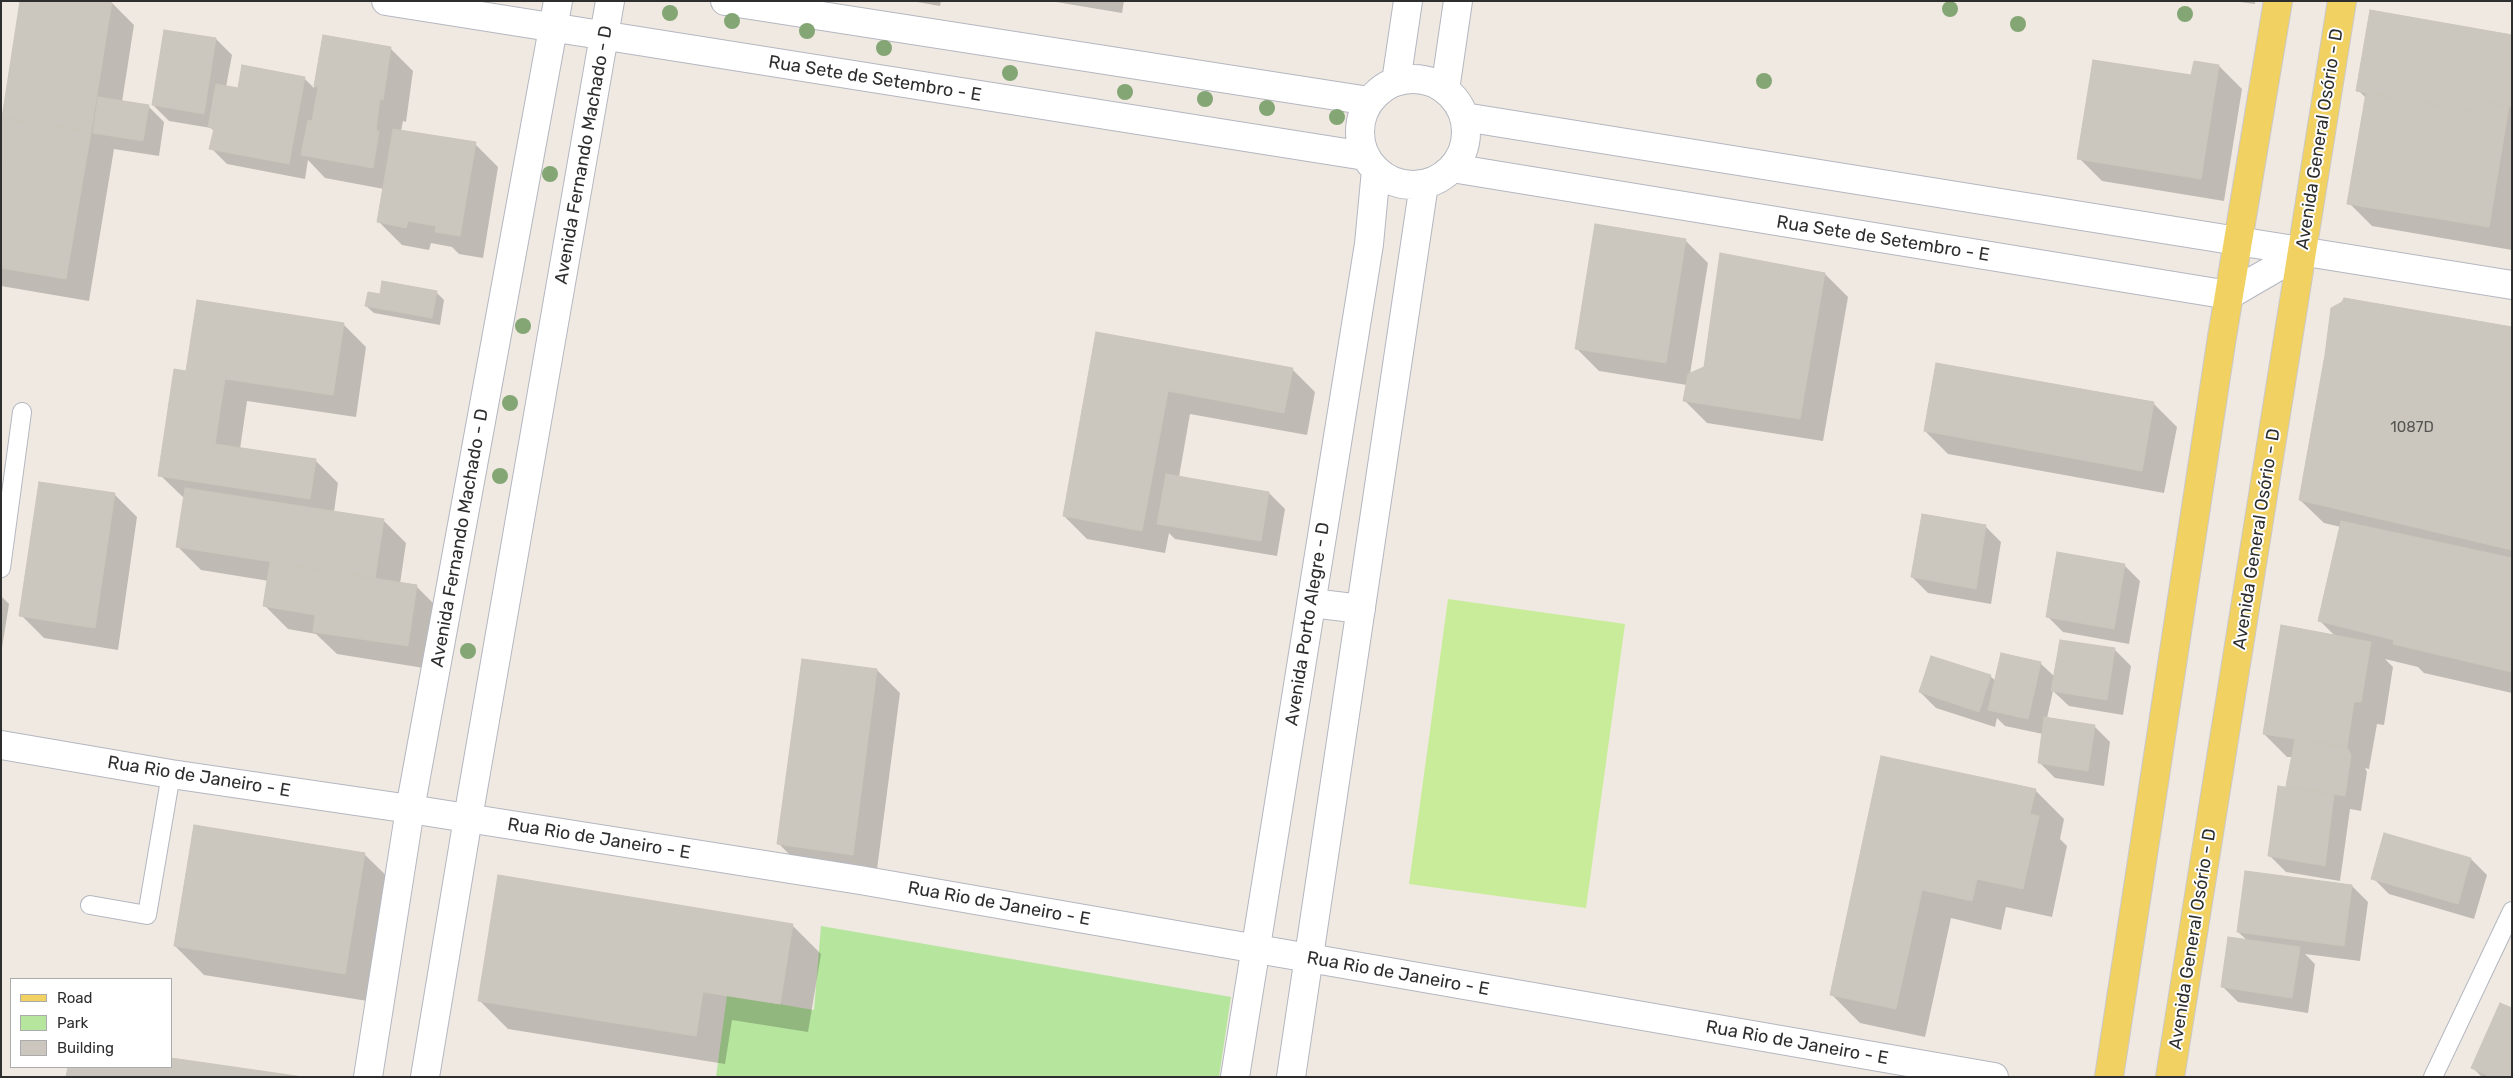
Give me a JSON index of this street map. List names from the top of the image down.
{
  "streets": {
    "main road": ["Avenida General Osório - D"],
    "street": [
      "Rua Sete de Setembro - E",
      "Avenida Fernando Machado - D",
      "Avenida Porto Alegre - D",
      "Rua Rio de Janeiro - E"
    ]
  },
  "crossings": [
    ["Rua Sete de Setembro - E", "Avenida Fernando Machado - D"],
    ["Rua Sete de Setembro - E", "Avenida Porto Alegre - D"],
    ["Avenida Fernando Machado - D", "Rua Rio de Janeiro - E"],
    ["Avenida Porto Alegre - D", "Rua Rio de Janeiro - E"]
  ],
  "house_numbers": ["1087D"],
  "legend": ["Road", "Park", "Building"]
}
